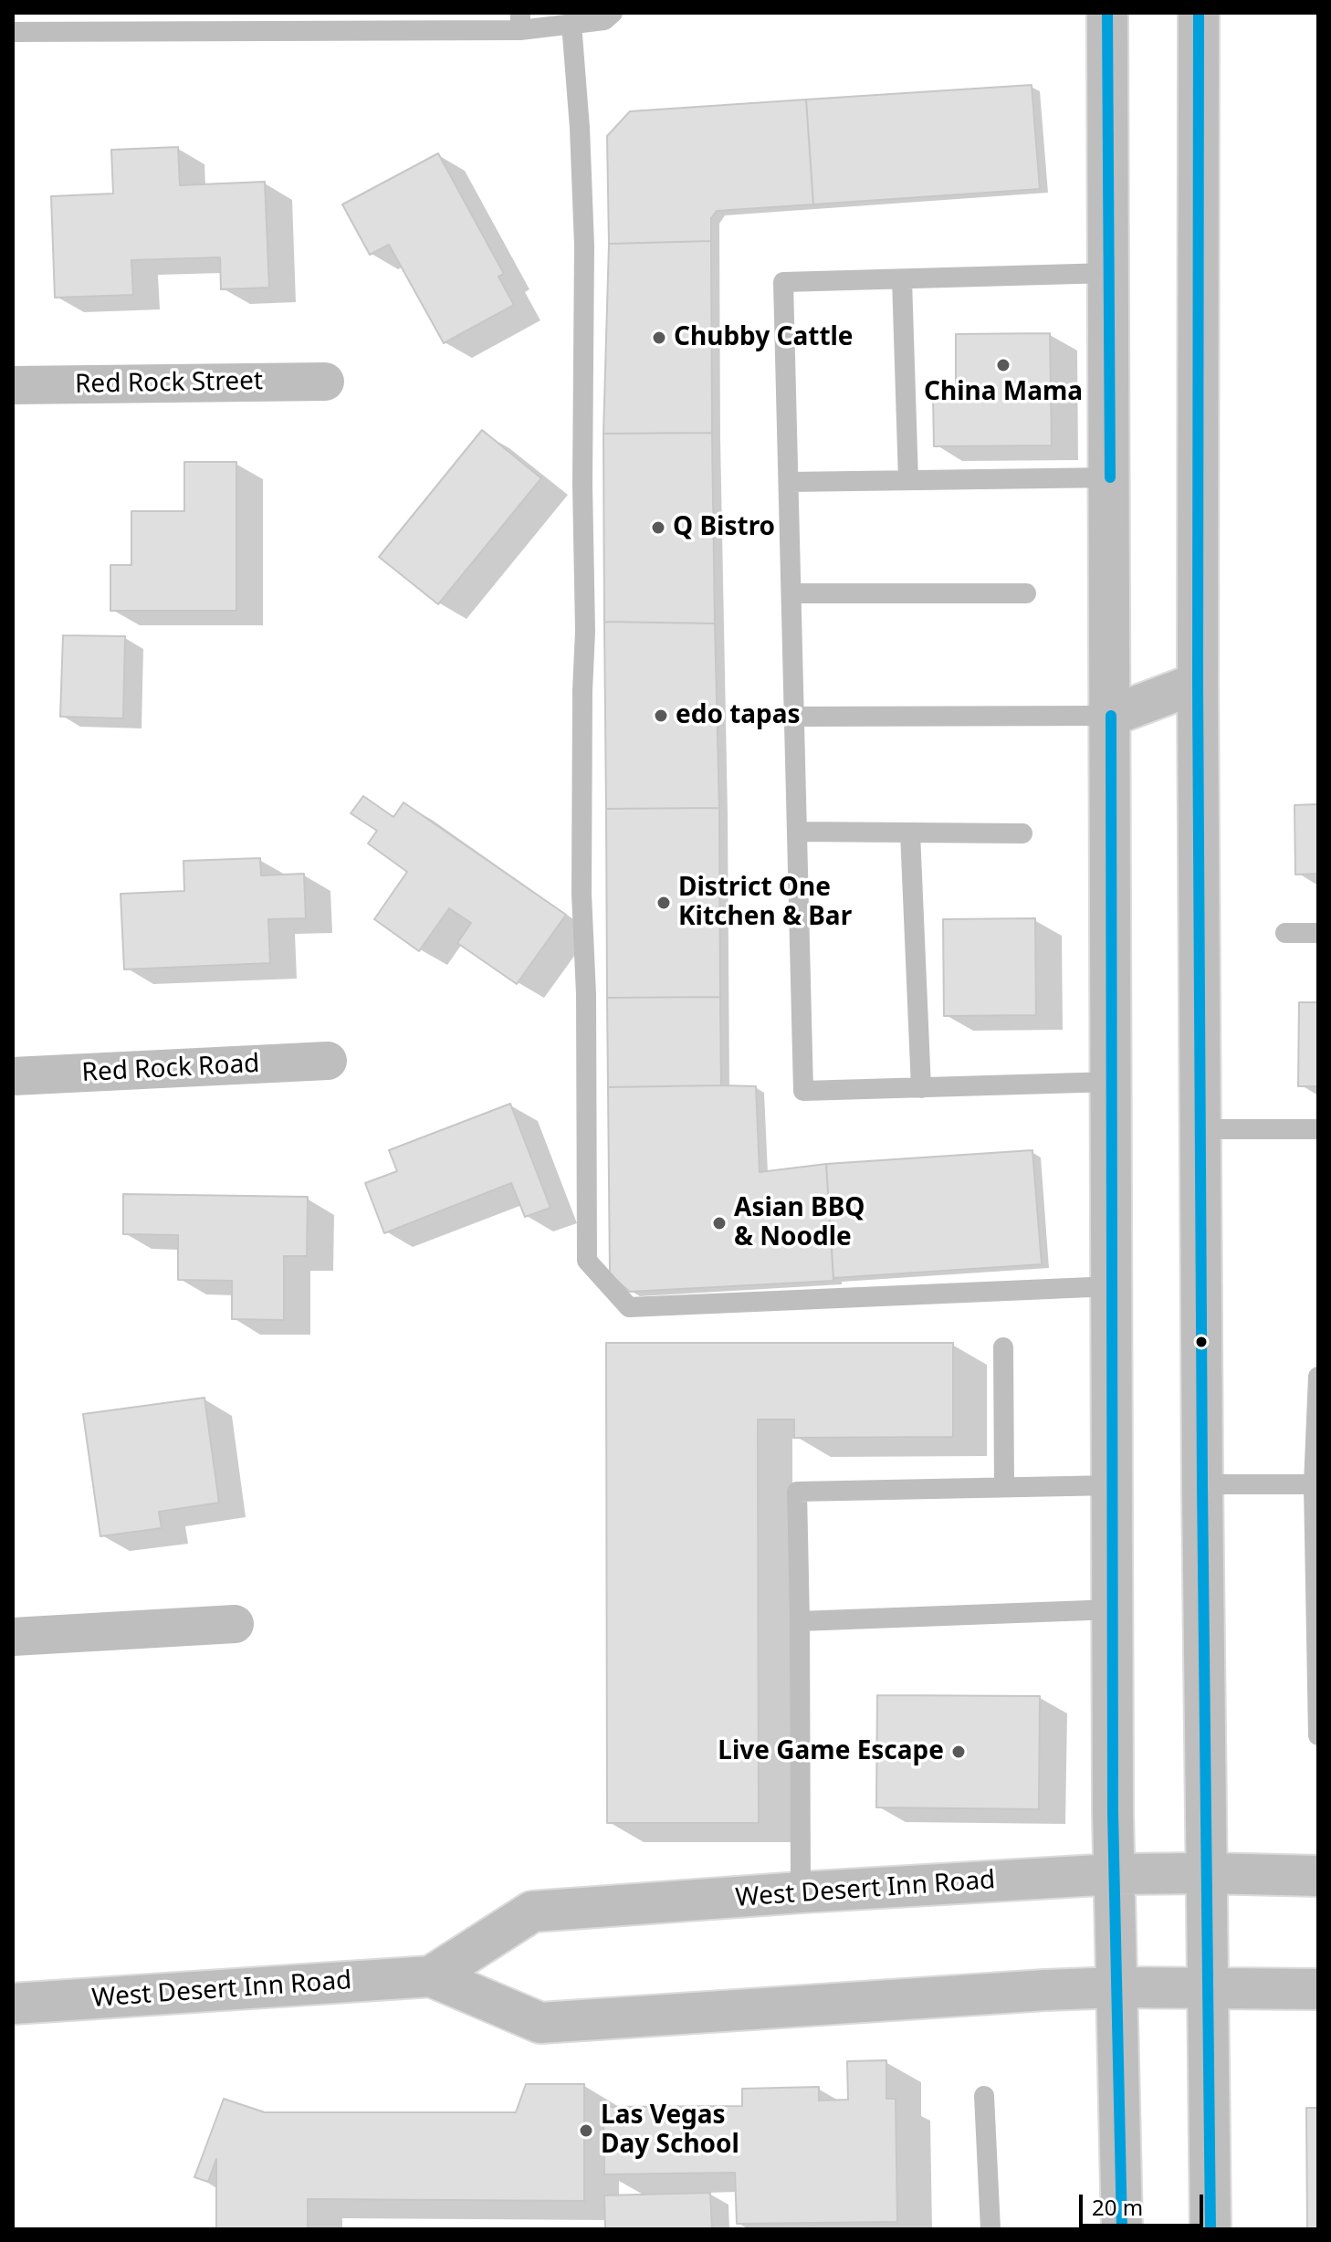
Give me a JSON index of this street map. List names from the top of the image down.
{
  "streets": {
    "main road": ["West Desert Inn Road"],
    "street": ["Red Rock Street", "Red Rock Road"]
  },
  "places": [
    "Chubby Cattle",
    "China Mama",
    "Q Bistro",
    "edo tapas",
    "District One Kitchen & Bar",
    "Asian BBQ & Noodle",
    "Live Game Escape",
    "Las Vegas Day School"
  ],
  "scale_bar": "20 m"
}
